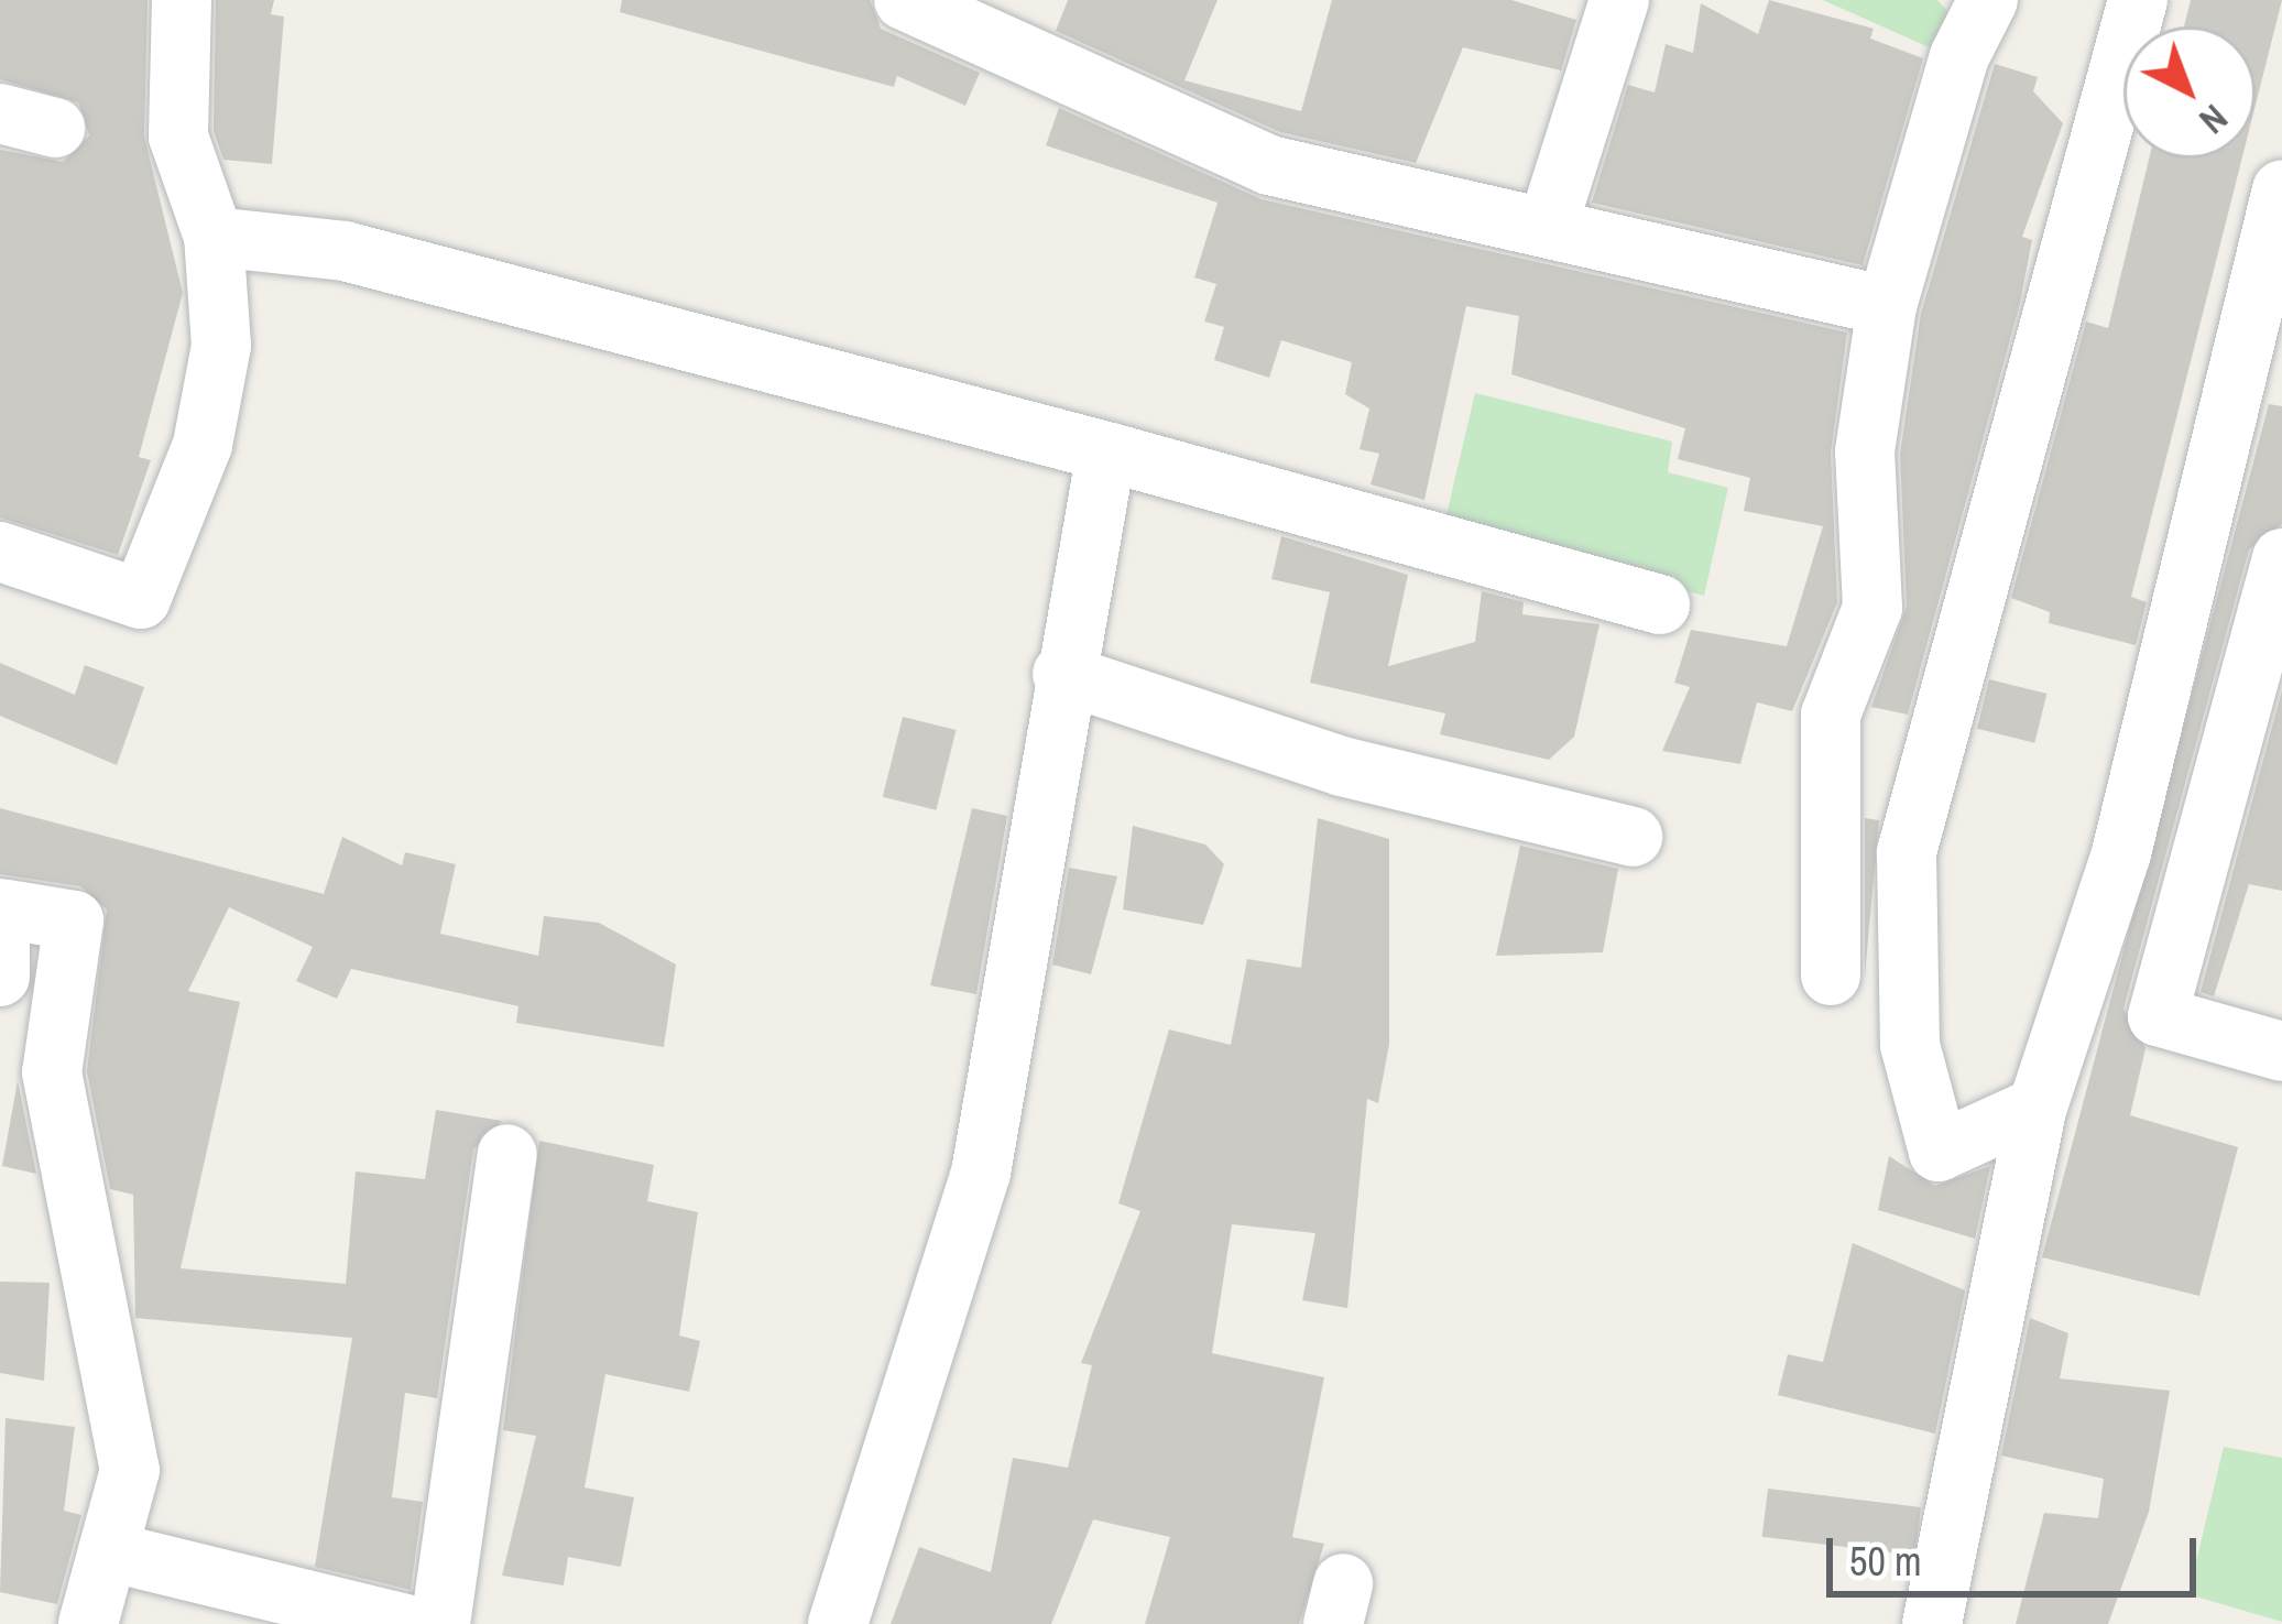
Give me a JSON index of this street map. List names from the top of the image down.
{
  "scale_bar": "50 m",
  "north": "bottom right"
}
